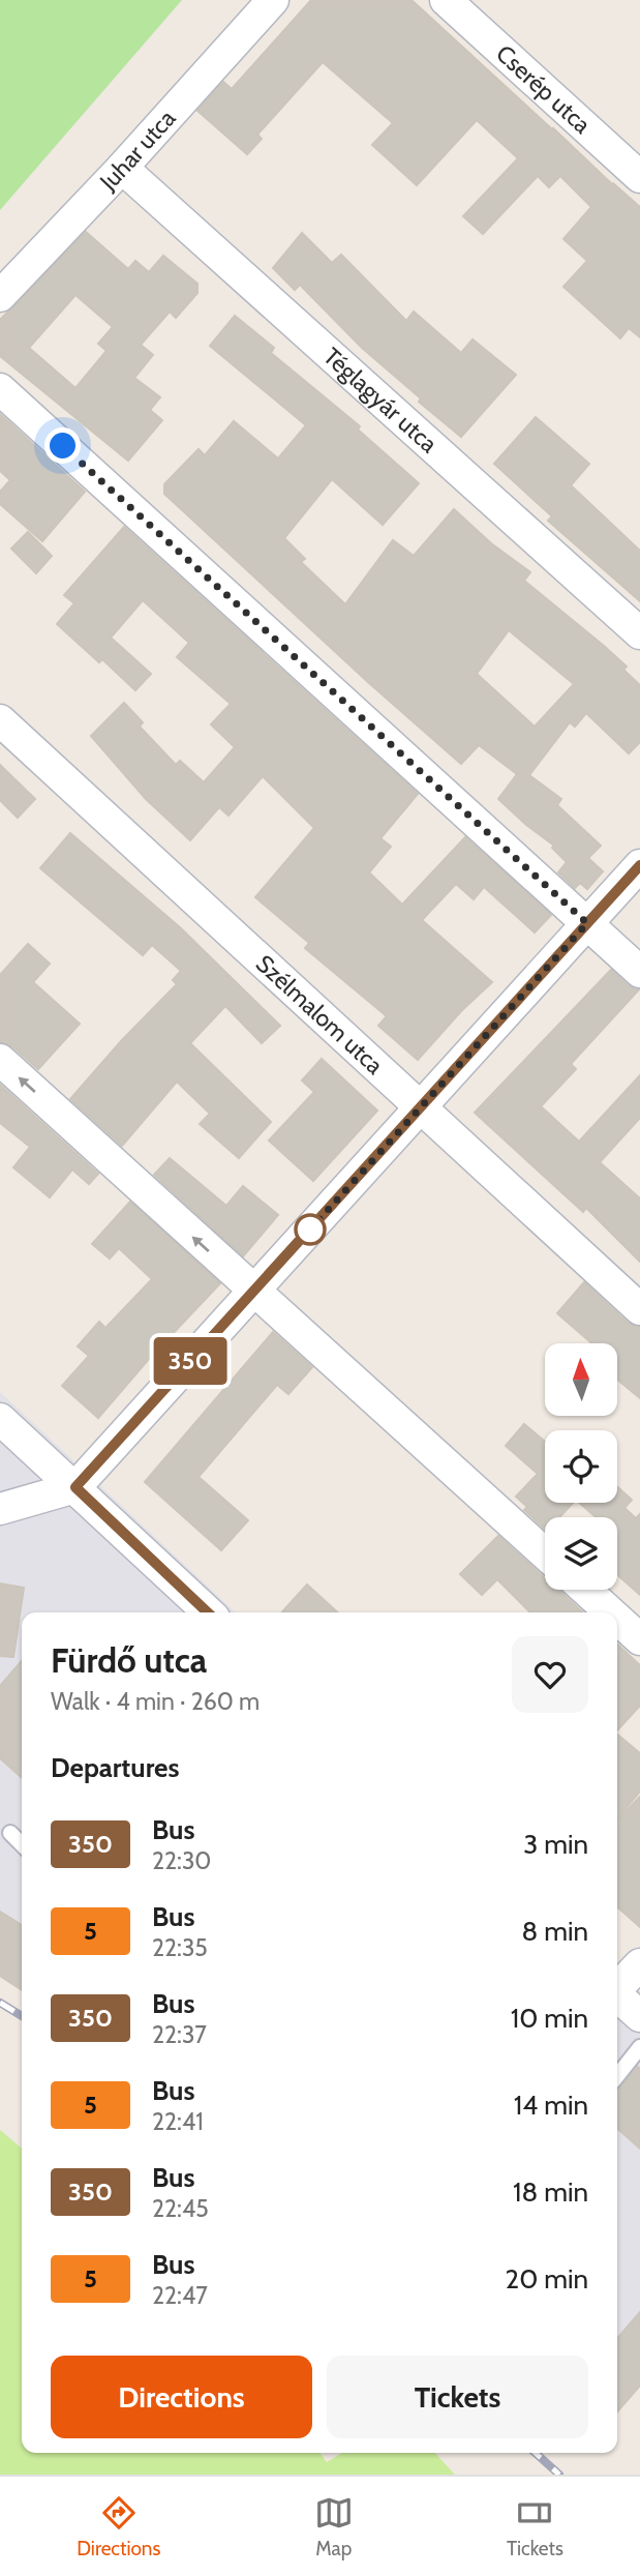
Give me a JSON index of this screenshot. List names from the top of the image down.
{
  "streets": {
    "street": [
      "Cserép utca",
      "Juhar utca",
      "Téglagyár utca",
      "Szélmalom utca"
    ]
  },
  "crossings": [
    ["Juhar utca", "Téglagyár utca"]
  ],
  "lines": ["bus line 350"],
  "north": "top",
  "page": {
    "on_map": "350",
    "heading": [
      ["Fürdő utca", "Walk · 4 min · 260 m"],
      "Departures"
    ],
    "list": [
      {
        "mark": "350",
        "name": "Bus",
        "note": "22:30",
        "value": "3 min"
      },
      {
        "mark": "5",
        "name": "Bus",
        "note": "22:35",
        "value": "8 min"
      },
      {
        "mark": "350",
        "name": "Bus",
        "note": "22:37",
        "value": "10 min"
      },
      {
        "mark": "5",
        "name": "Bus",
        "note": "22:41",
        "value": "14 min"
      },
      {
        "mark": "350",
        "name": "Bus",
        "note": "22:45",
        "value": "18 min"
      },
      {
        "mark": "5",
        "name": "Bus",
        "note": "22:47",
        "value": "20 min"
      }
    ],
    "buttons": ["Directions", "Tickets"],
    "tabs": ["Directions", "Map", "Tickets"]
  }
}
